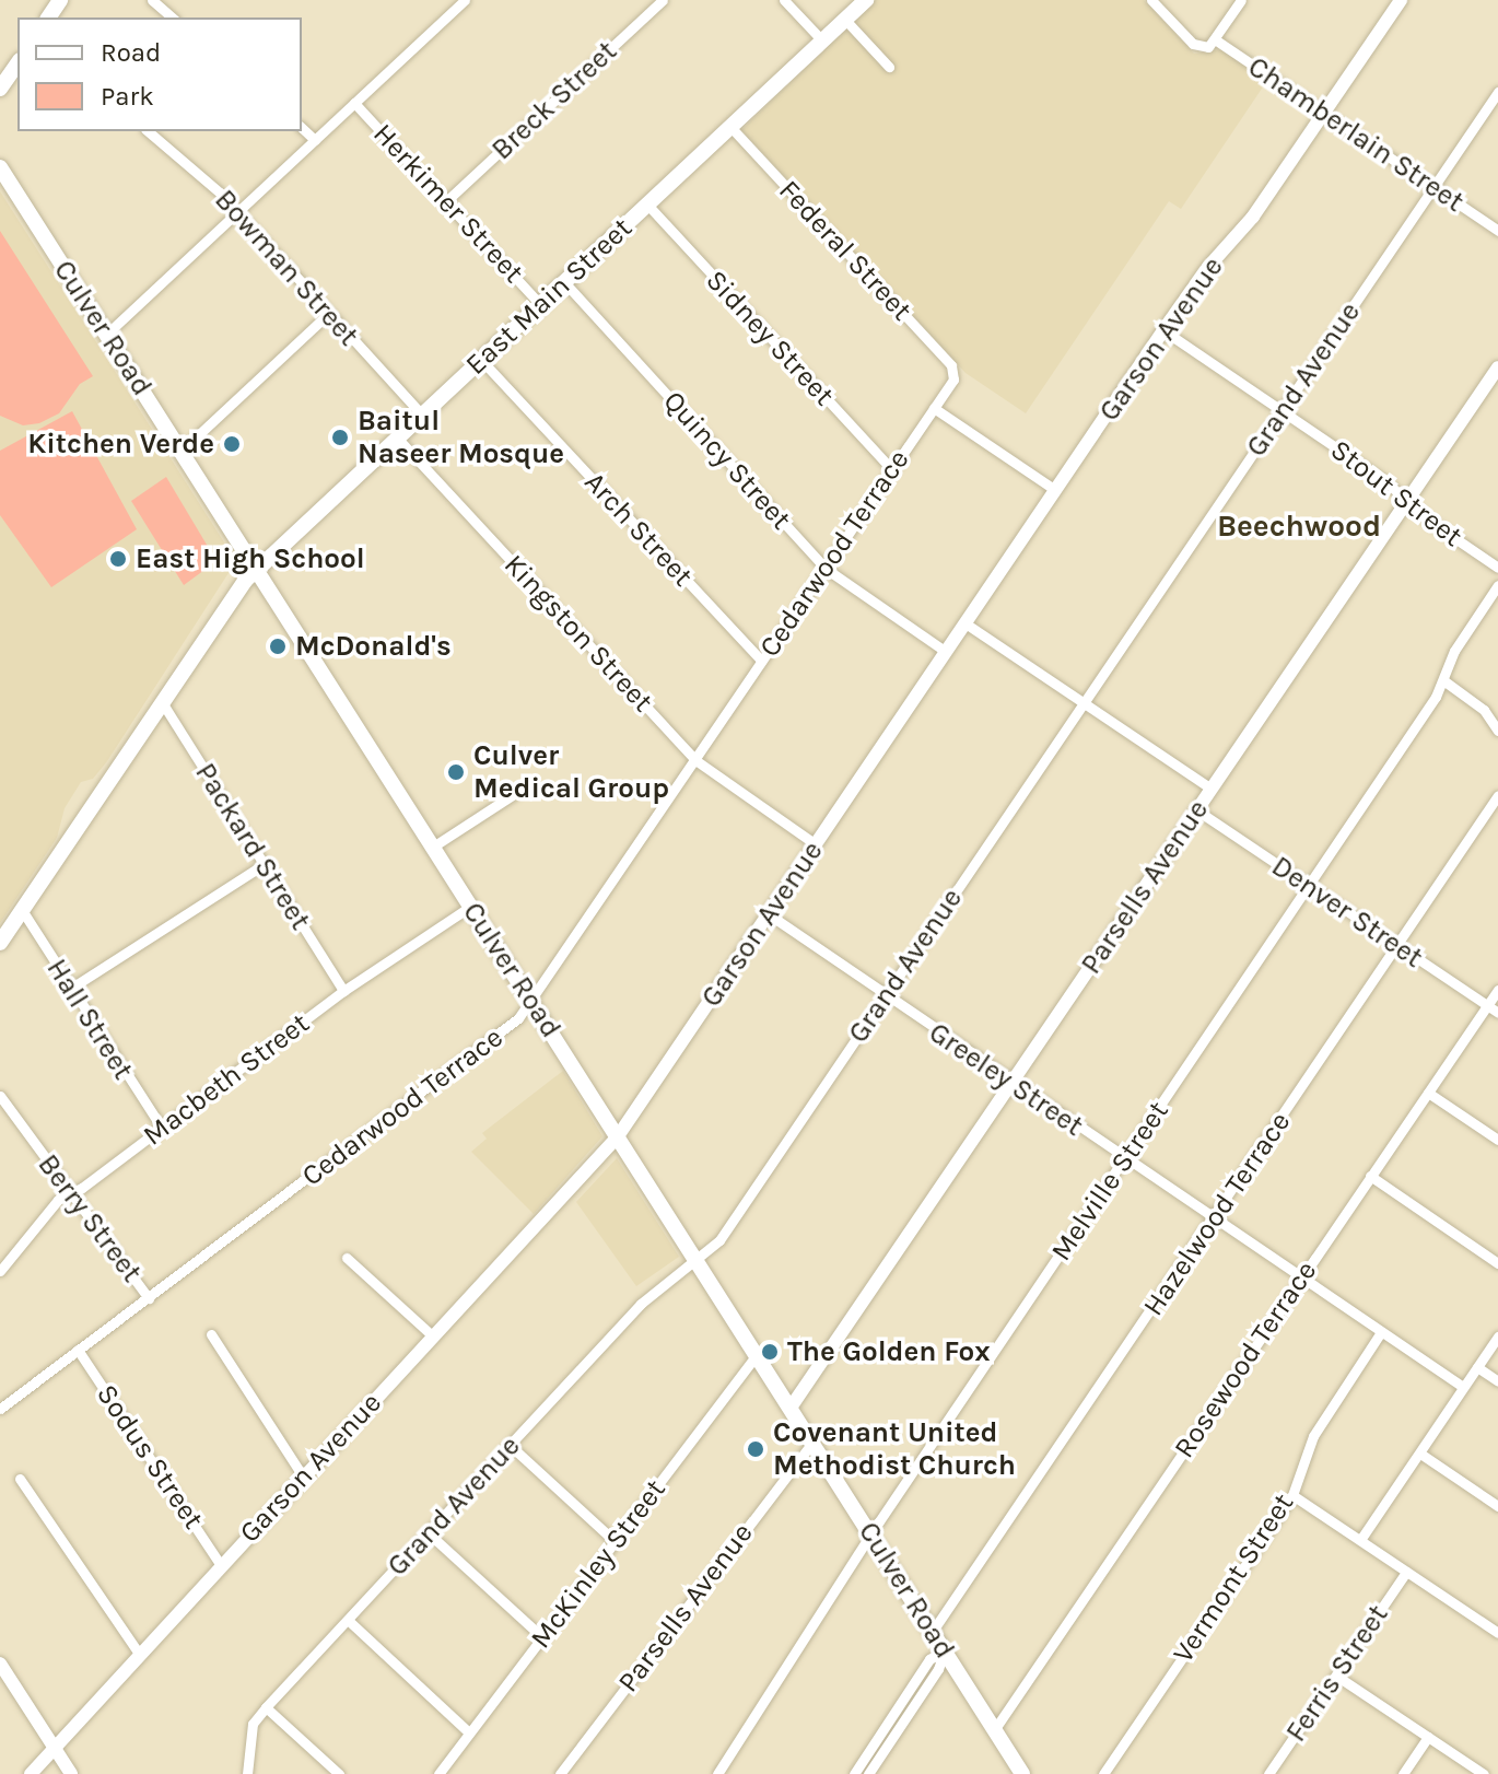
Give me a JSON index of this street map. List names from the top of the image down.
{
  "streets": {
    "main road": ["East Main Street", "Culver Road"],
    "street": [
      "Breck Street",
      "Chamberlain Street",
      "Herkimer Street",
      "Federal Street",
      "Bowman Street",
      "Sidney Street",
      "Garson Avenue",
      "Grand Avenue",
      "Quincy Street",
      "Stout Street",
      "Arch Street",
      "Cedarwood Terrace",
      "Kingston Street",
      "Packard Street",
      "Parsells Avenue",
      "Denver Street",
      "Hall Street",
      "Macbeth Street",
      "Greeley Street",
      "Melville Street",
      "Hazelwood Terrace",
      "Berry Street",
      "Rosewood Terrace",
      "Sodus Street",
      "McKinley Street",
      "Vermont Street",
      "Ferris Street"
    ]
  },
  "crossings": [
    ["Breck Street", "Herkimer Street"],
    ["Chamberlain Street", "Garson Avenue"],
    ["Chamberlain Street", "Grand Avenue"],
    ["Herkimer Street", "East Main Street"],
    ["Federal Street", "East Main Street"],
    ["Federal Street", "Cedarwood Terrace"],
    ["Bowman Street", "East Main Street"],
    ["East Main Street", "Culver Road"],
    ["East Main Street", "Sidney Street"],
    ["East Main Street", "Quincy Street"],
    ["East Main Street", "Arch Street"],
    ["East Main Street", "Kingston Street"],
    ["East Main Street", "Packard Street"],
    ["East Main Street", "Hall Street"],
    ["Culver Road", "Garson Avenue"],
    ["Culver Road", "Grand Avenue"],
    ["Culver Road", "Cedarwood Terrace"],
    ["Culver Road", "Parsells Avenue"],
    ["Culver Road", "Macbeth Street"],
    ["Culver Road", "Melville Street"],
    ["Culver Road", "Hazelwood Terrace"],
    ["Culver Road", "Rosewood Terrace"],
    ["Culver Road", "McKinley Street"],
    ["Sidney Street", "Cedarwood Terrace"],
    ["Garson Avenue", "Quincy Street"],
    ["Garson Avenue", "Stout Street"],
    ["Garson Avenue", "Kingston Street"],
    ["Garson Avenue", "Greeley Street"],
    ["Garson Avenue", "Sodus Street"],
    ["Grand Avenue", "Stout Street"],
    ["Grand Avenue", "Greeley Street"],
    ["Quincy Street", "Cedarwood Terrace"],
    ["Stout Street", "Parsells Avenue"],
    ["Arch Street", "Cedarwood Terrace"],
    ["Cedarwood Terrace", "Kingston Street"],
    ["Cedarwood Terrace", "Berry Street"],
    ["Cedarwood Terrace", "Sodus Street"],
    ["Packard Street", "Macbeth Street"],
    ["Parsells Avenue", "Denver Street"],
    ["Parsells Avenue", "Greeley Street"],
    ["Denver Street", "Melville Street"],
    ["Denver Street", "Hazelwood Terrace"],
    ["Denver Street", "Rosewood Terrace"],
    ["Hall Street", "Macbeth Street"],
    ["Macbeth Street", "Berry Street"],
    ["Greeley Street", "Melville Street"],
    ["Greeley Street", "Hazelwood Terrace"],
    ["Greeley Street", "Rosewood Terrace"],
    ["Greeley Street", "Vermont Street"]
  ],
  "districts": ["Beechwood"],
  "places": [
    "Baitul Naseer Mosque",
    "Kitchen Verde",
    "East High School",
    "McDonald's",
    "Culver Medical Group",
    "The Golden Fox",
    "Covenant United Methodist Church"
  ],
  "legend": ["Road", "Park"]
}
